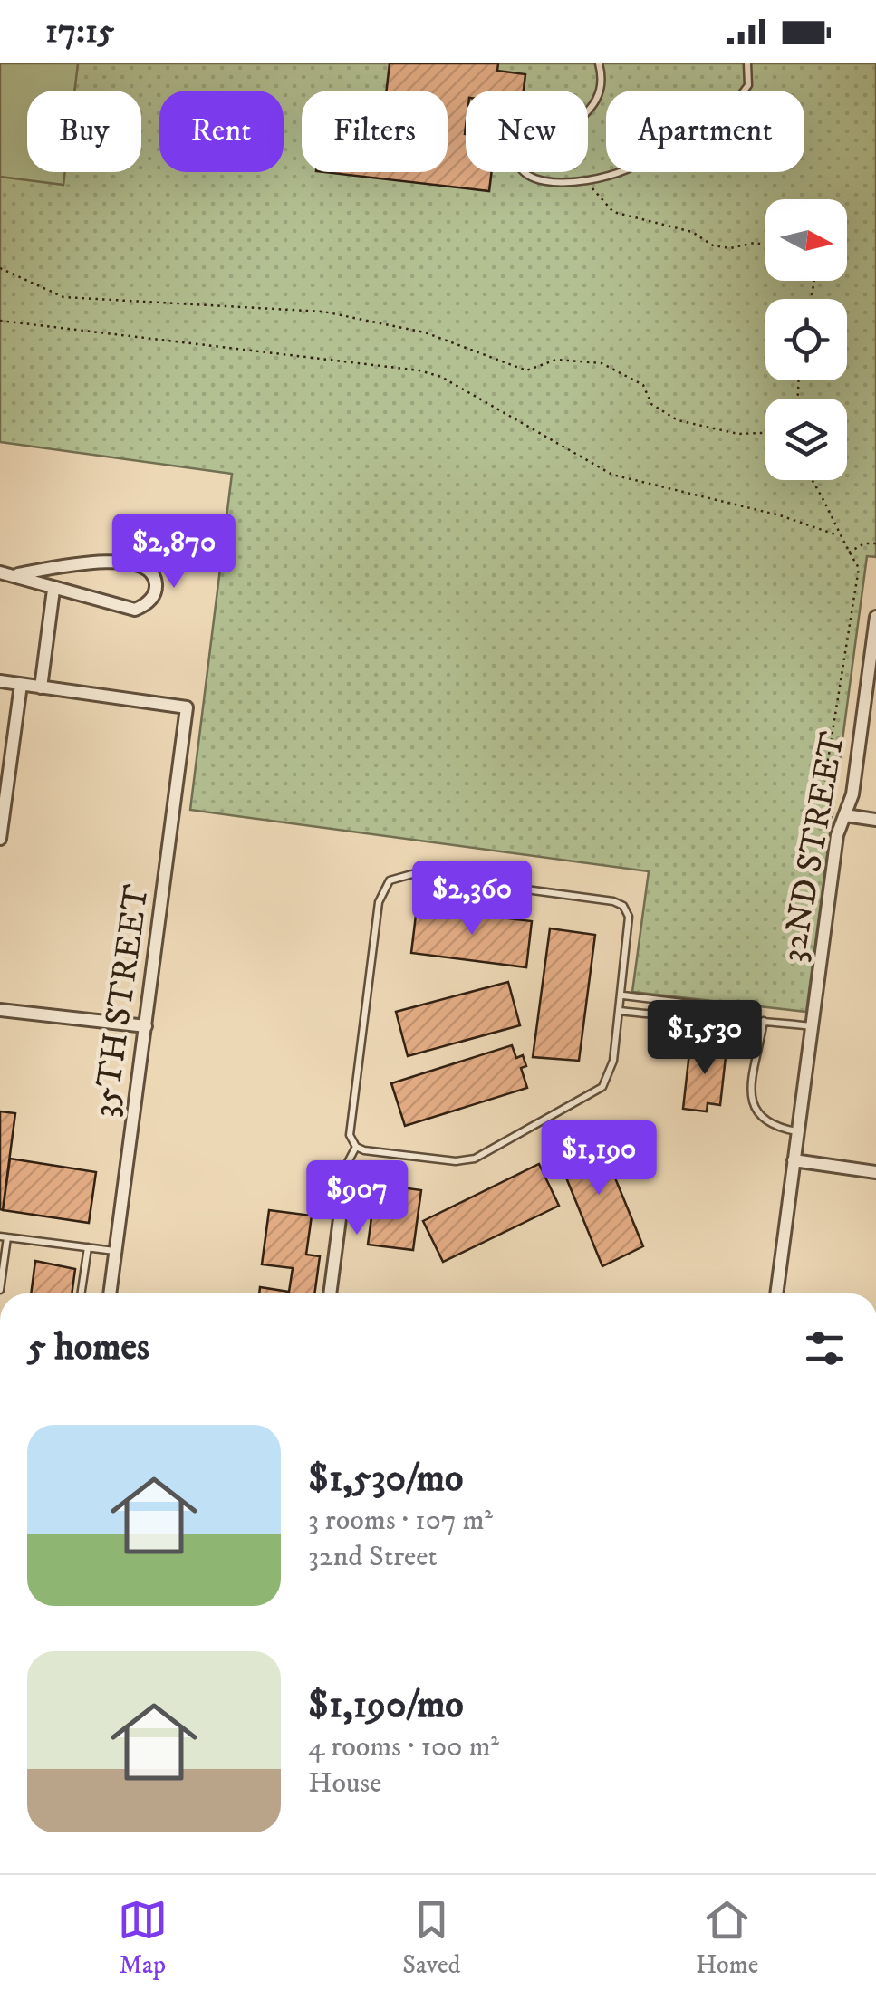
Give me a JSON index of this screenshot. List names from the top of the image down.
{
  "streets": {
    "street": ["32ND STREET", "35TH STREET"]
  },
  "north": "right",
  "page": {
    "status": "17:15",
    "chip": [
      "Buy",
      "Rent",
      "Filters",
      "New",
      "Apartment"
    ],
    "price": [
      "$2,870",
      "$2,360",
      "$1,530",
      "$1,190",
      "$907"
    ],
    "heading": "5 homes",
    "list": [
      {
        "name": "$1,530/mo",
        "note": "3 rooms · 107 m² · 32nd Street"
      },
      {
        "name": "$1,190/mo",
        "note": "4 rooms · 100 m² · House"
      }
    ],
    "tabs": ["Map", "Saved", "Home"]
  }
}
